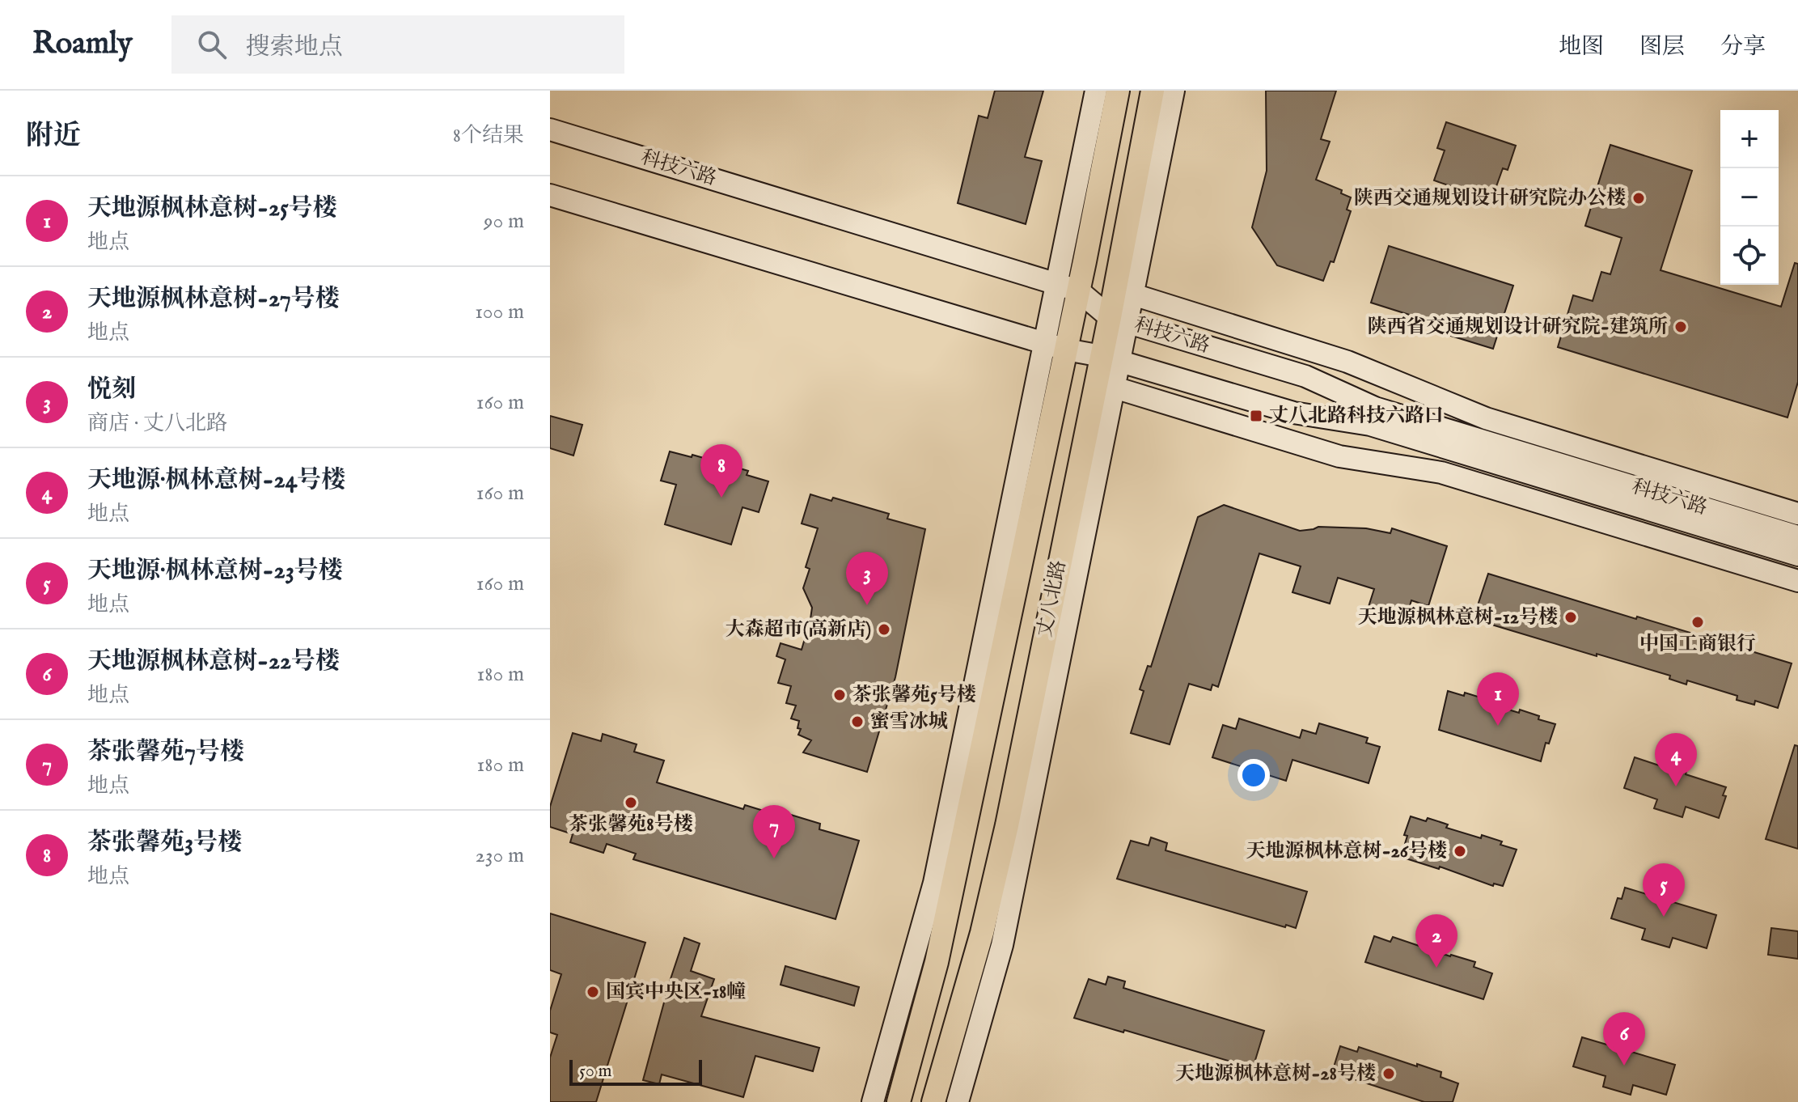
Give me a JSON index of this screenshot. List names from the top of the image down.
{
  "streets": {
    "main road": ["科技六路", "丈八北路"]
  },
  "crossings": [
    ["科技六路", "丈八北路"]
  ],
  "places": {
    "other": [
      "陕西交通规划设计研究院办公楼",
      "陕西省交通规划设计研究院-建筑所",
      "天地源枫林意树-12号楼",
      "中国工商银行",
      "大森超市(高新店)",
      "茶张馨苑5号楼",
      "蜜雪冰城",
      "茶张馨苑8号楼",
      "天地源枫林意树-26号楼",
      "国宾中央区-18幢",
      "天地源枫林意树-28号楼"
    ],
    "transit": ["丈八北路科技六路口"]
  },
  "scale_bar": "50 m",
  "page": {
    "header": "Roamly",
    "search": "搜索地点",
    "nav": ["地图", "图层", "分享"],
    "heading": ["附近", "8个结果"],
    "map_buttons": ["+", "−"],
    "list": [
      {
        "mark": "1",
        "name": "天地源枫林意树-25号楼",
        "note": "地点",
        "value": "90 m"
      },
      {
        "mark": "2",
        "name": "天地源枫林意树-27号楼",
        "note": "地点",
        "value": "100 m"
      },
      {
        "mark": "3",
        "name": "悦刻",
        "note": "商店 · 丈八北路",
        "value": "160 m"
      },
      {
        "mark": "4",
        "name": "天地源·枫林意树-24号楼",
        "note": "地点",
        "value": "160 m"
      },
      {
        "mark": "5",
        "name": "天地源·枫林意树-23号楼",
        "note": "地点",
        "value": "160 m"
      },
      {
        "mark": "6",
        "name": "天地源枫林意树-22号楼",
        "note": "地点",
        "value": "180 m"
      },
      {
        "mark": "7",
        "name": "茶张馨苑7号楼",
        "note": "地点",
        "value": "180 m"
      },
      {
        "mark": "8",
        "name": "茶张馨苑3号楼",
        "note": "地点",
        "value": "230 m"
      }
    ],
    "pins": [
      "8",
      "3",
      "1",
      "4",
      "7",
      "5",
      "2",
      "6"
    ],
    "scale": "50 m"
  }
}
